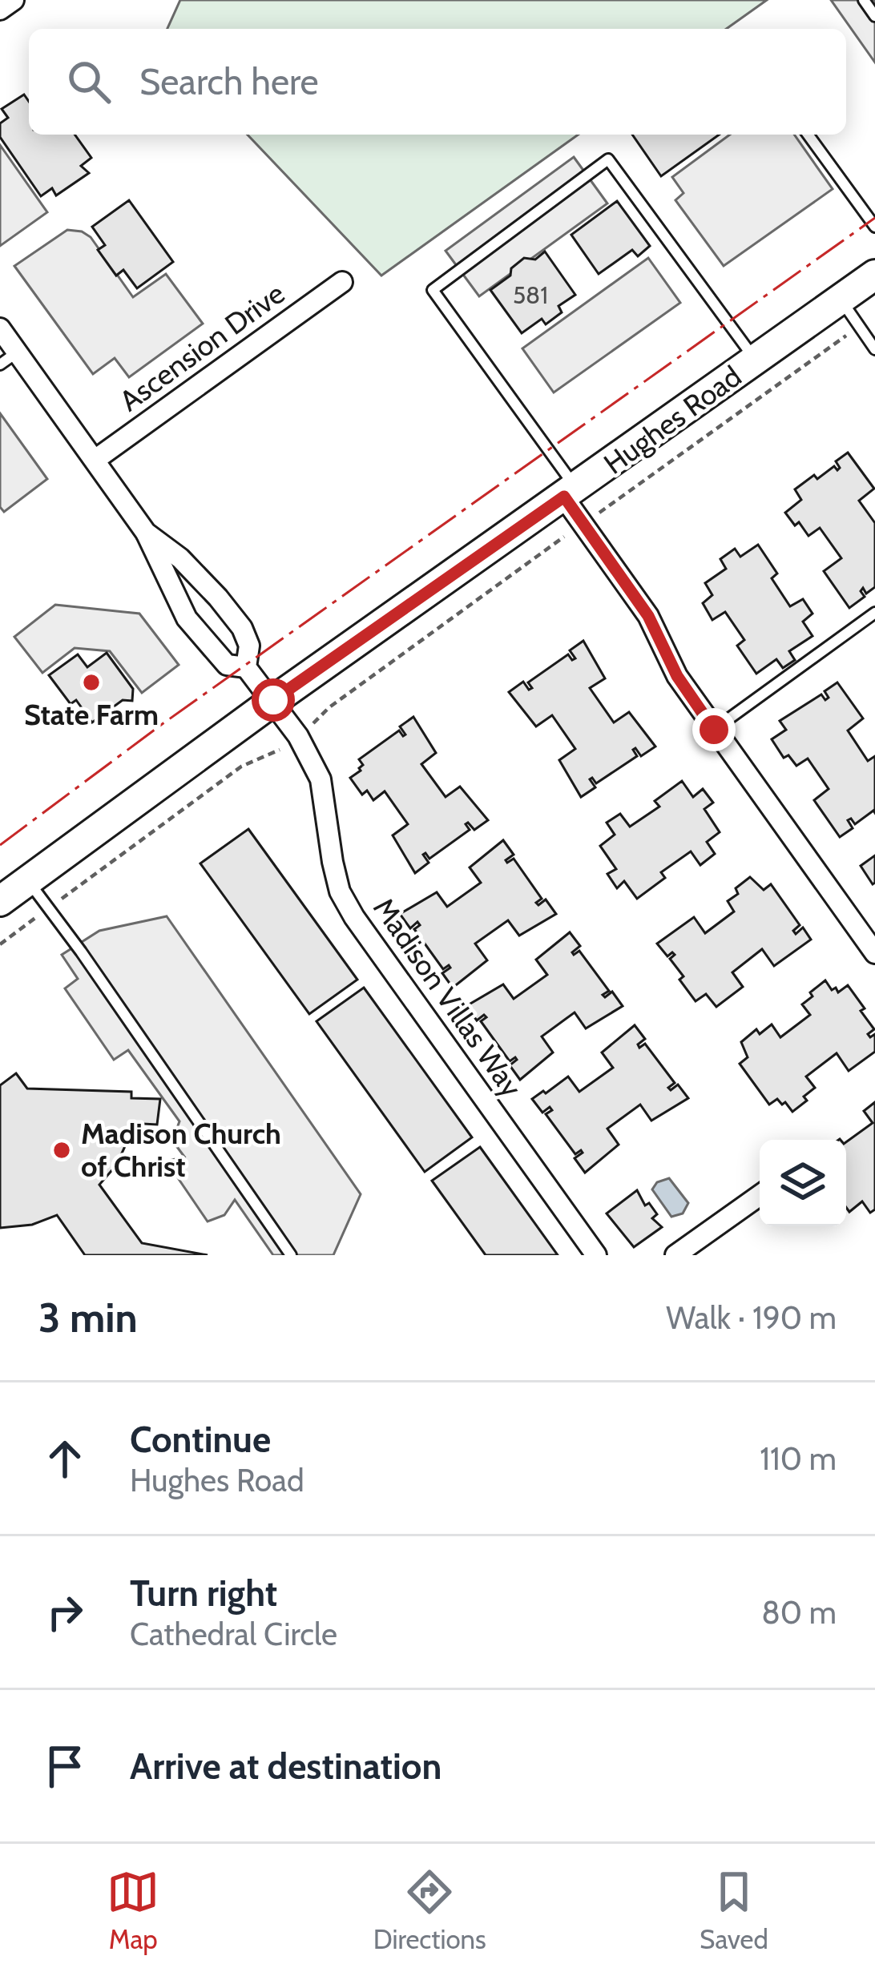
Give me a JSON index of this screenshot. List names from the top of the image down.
{
  "streets": {
    "main road": ["Hughes Road"],
    "street": ["Ascension Drive", "Madison Villas Way"]
  },
  "crossings": [
    ["Hughes Road", "Madison Villas Way"]
  ],
  "places": ["State Farm", "Madison Church of Christ"],
  "house_numbers": ["581"],
  "page": {
    "search": "Search here",
    "heading": ["3 min", "Walk · 190 m"],
    "list": [
      ["Continue", "Hughes Road", "110 m"],
      ["Turn right", "Cathedral Circle", "80 m"],
      "Arrive at destination"
    ],
    "nav": ["Map", "Directions", "Saved"]
  }
}
